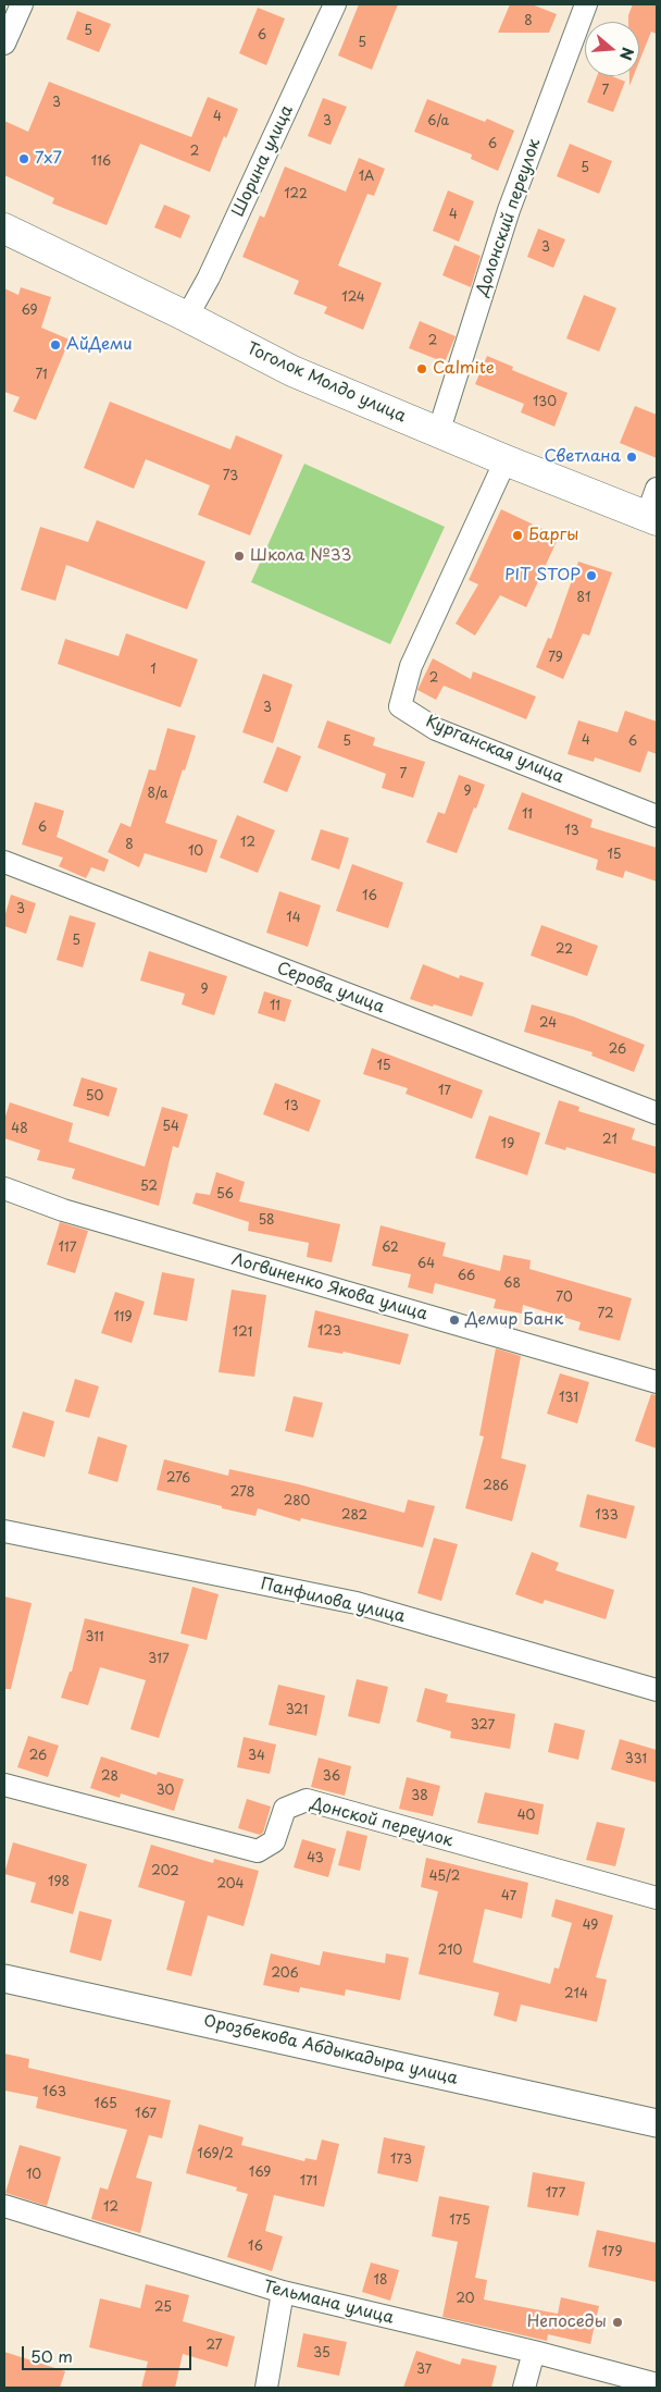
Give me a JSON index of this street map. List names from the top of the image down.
{
  "streets": {
    "main road": ["Тоголок Молдо улица"],
    "street": [
      "Шорина улица",
      "Долонский переулок",
      "Курганская улица",
      "Серова улица",
      "Логвиненко Якова улица",
      "Панфилова улица",
      "Донской переулок",
      "Орозбекова Абдыкадыра улица",
      "Тельмана улица"
    ]
  },
  "crossings": [
    ["Шорина улица", "Тоголок Молдо улица"],
    ["Долонский переулок", "Тоголок Молдо улица"],
    ["Тоголок Молдо улица", "Курганская улица"]
  ],
  "places": [
    "7x7",
    "АйДеми",
    "Calmite",
    "Светлана",
    "Баргы",
    "Школа №33",
    "PIT STOP",
    "Демир Банк",
    "Непоседы"
  ],
  "house_numbers": [
    "8",
    "5",
    "6",
    "5",
    "7",
    "3",
    "4",
    "3",
    "6/a",
    "6",
    "2",
    "116",
    "5",
    "1А",
    "122",
    "4",
    "3",
    "124",
    "69",
    "2",
    "71",
    "130",
    "73",
    "81",
    "79",
    "1",
    "2",
    "3",
    "4",
    "5",
    "6",
    "7",
    "9",
    "8/а",
    "11",
    "6",
    "13",
    "12",
    "8",
    "10",
    "15",
    "16",
    "3",
    "14",
    "5",
    "22",
    "9",
    "11",
    "24",
    "26",
    "15",
    "17",
    "50",
    "13",
    "54",
    "48",
    "21",
    "19",
    "52",
    "56",
    "58",
    "117",
    "62",
    "64",
    "66",
    "68",
    "70",
    "72",
    "119",
    "123",
    "121",
    "131",
    "276",
    "286",
    "278",
    "280",
    "282",
    "133",
    "311",
    "317",
    "321",
    "327",
    "26",
    "34",
    "331",
    "28",
    "36",
    "30",
    "38",
    "40",
    "43",
    "202",
    "45/2",
    "198",
    "204",
    "47",
    "49",
    "210",
    "206",
    "214",
    "163",
    "165",
    "167",
    "169/2",
    "173",
    "169",
    "10",
    "171",
    "177",
    "12",
    "175",
    "16",
    "179",
    "18",
    "20",
    "25",
    "27",
    "35",
    "37"
  ],
  "scale_bar": "50 m",
  "north": "right"
}
